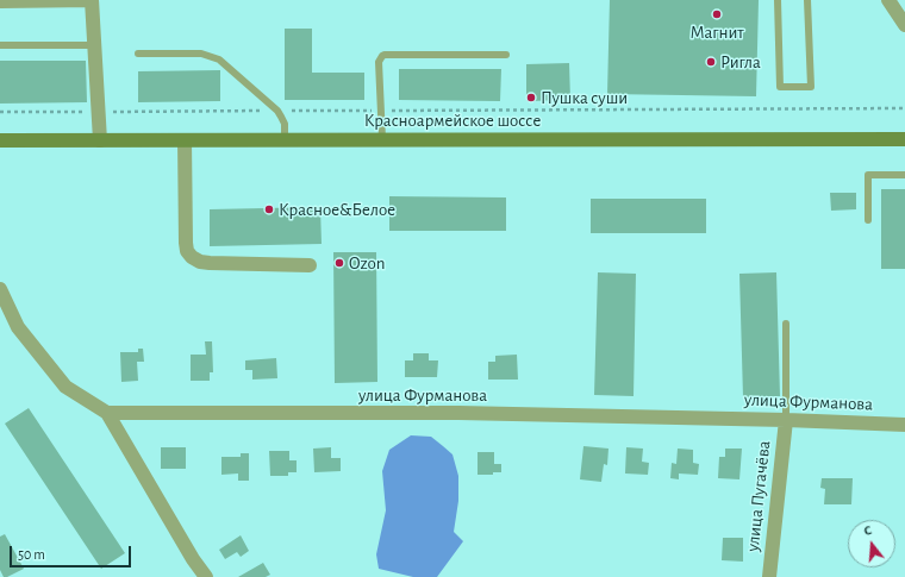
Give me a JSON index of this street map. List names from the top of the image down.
{
  "streets": {
    "street": ["Красноармейское шоссе", "улица Фурманова", "улица Пугачёва"]
  },
  "crossings": [
    ["улица Фурманова", "улица Пугачёва"]
  ],
  "places": [
    "Магнит",
    "Ригла",
    "Пушка суши",
    "Красное&Белое",
    "Ozon"
  ],
  "scale_bar": "50 m",
  "north": "top"
}
